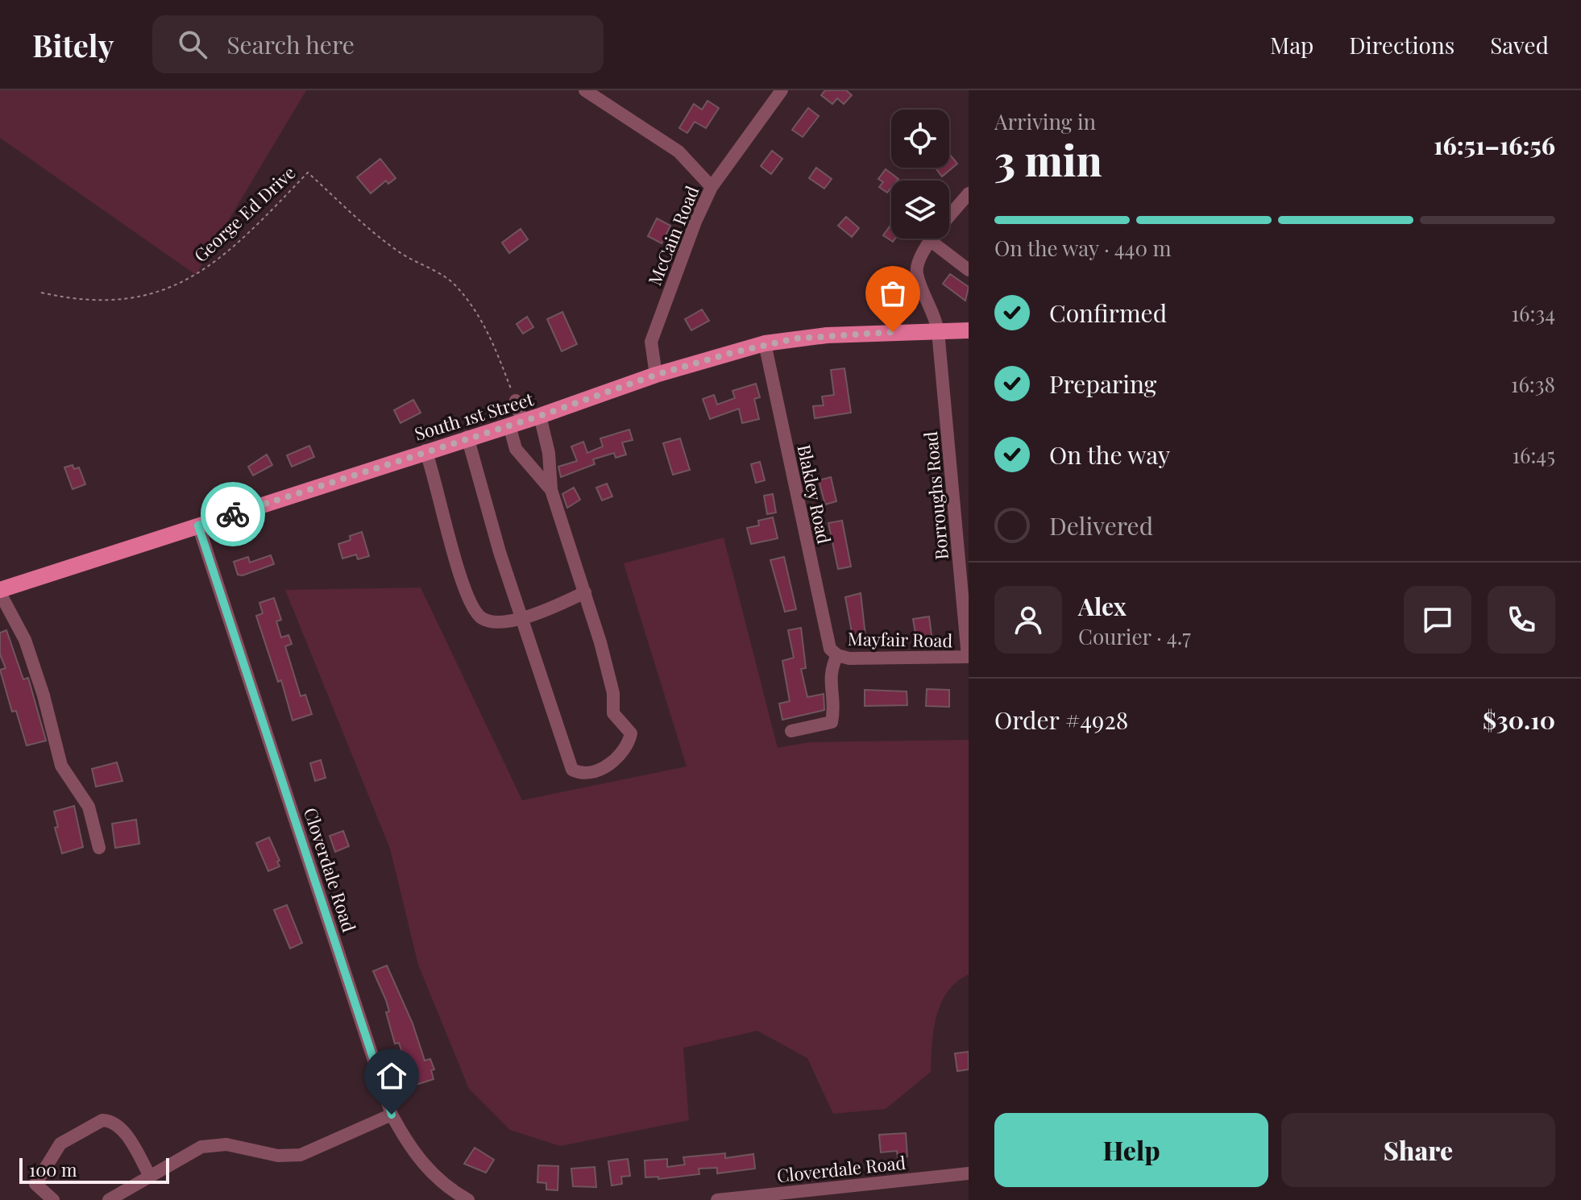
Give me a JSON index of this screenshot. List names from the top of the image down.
{
  "streets": {
    "main road": ["South 1st Street"],
    "street": [
      "McCain Road",
      "Blakley Road",
      "Borroughs Road",
      "Mayfair Road",
      "Cloverdale Road"
    ],
    "path": ["George Ed Drive"]
  },
  "crossings": [
    ["McCain Road", "South 1st Street"],
    ["South 1st Street", "Blakley Road"],
    ["South 1st Street", "Borroughs Road"],
    ["South 1st Street", "Cloverdale Road"],
    ["Blakley Road", "Mayfair Road"],
    ["Borroughs Road", "Mayfair Road"]
  ],
  "scale_bar": "100 m",
  "page": {
    "header": "Bitely",
    "search": "Search here",
    "nav": ["Map", "Directions", "Saved"],
    "heading": ["3 min", "Arriving in", "16:51–16:56"],
    "panel": [
      "Alex",
      "Courier · 4.7",
      "Order #4928",
      "$30.10"
    ],
    "bar": "On the way · 440 m",
    "list": [
      ["Confirmed", "16:34"],
      ["Preparing", "16:38"],
      ["On the way", "16:45"],
      "Delivered"
    ],
    "buttons": ["Help", "Share"],
    "scale": "100 m"
  }
}
